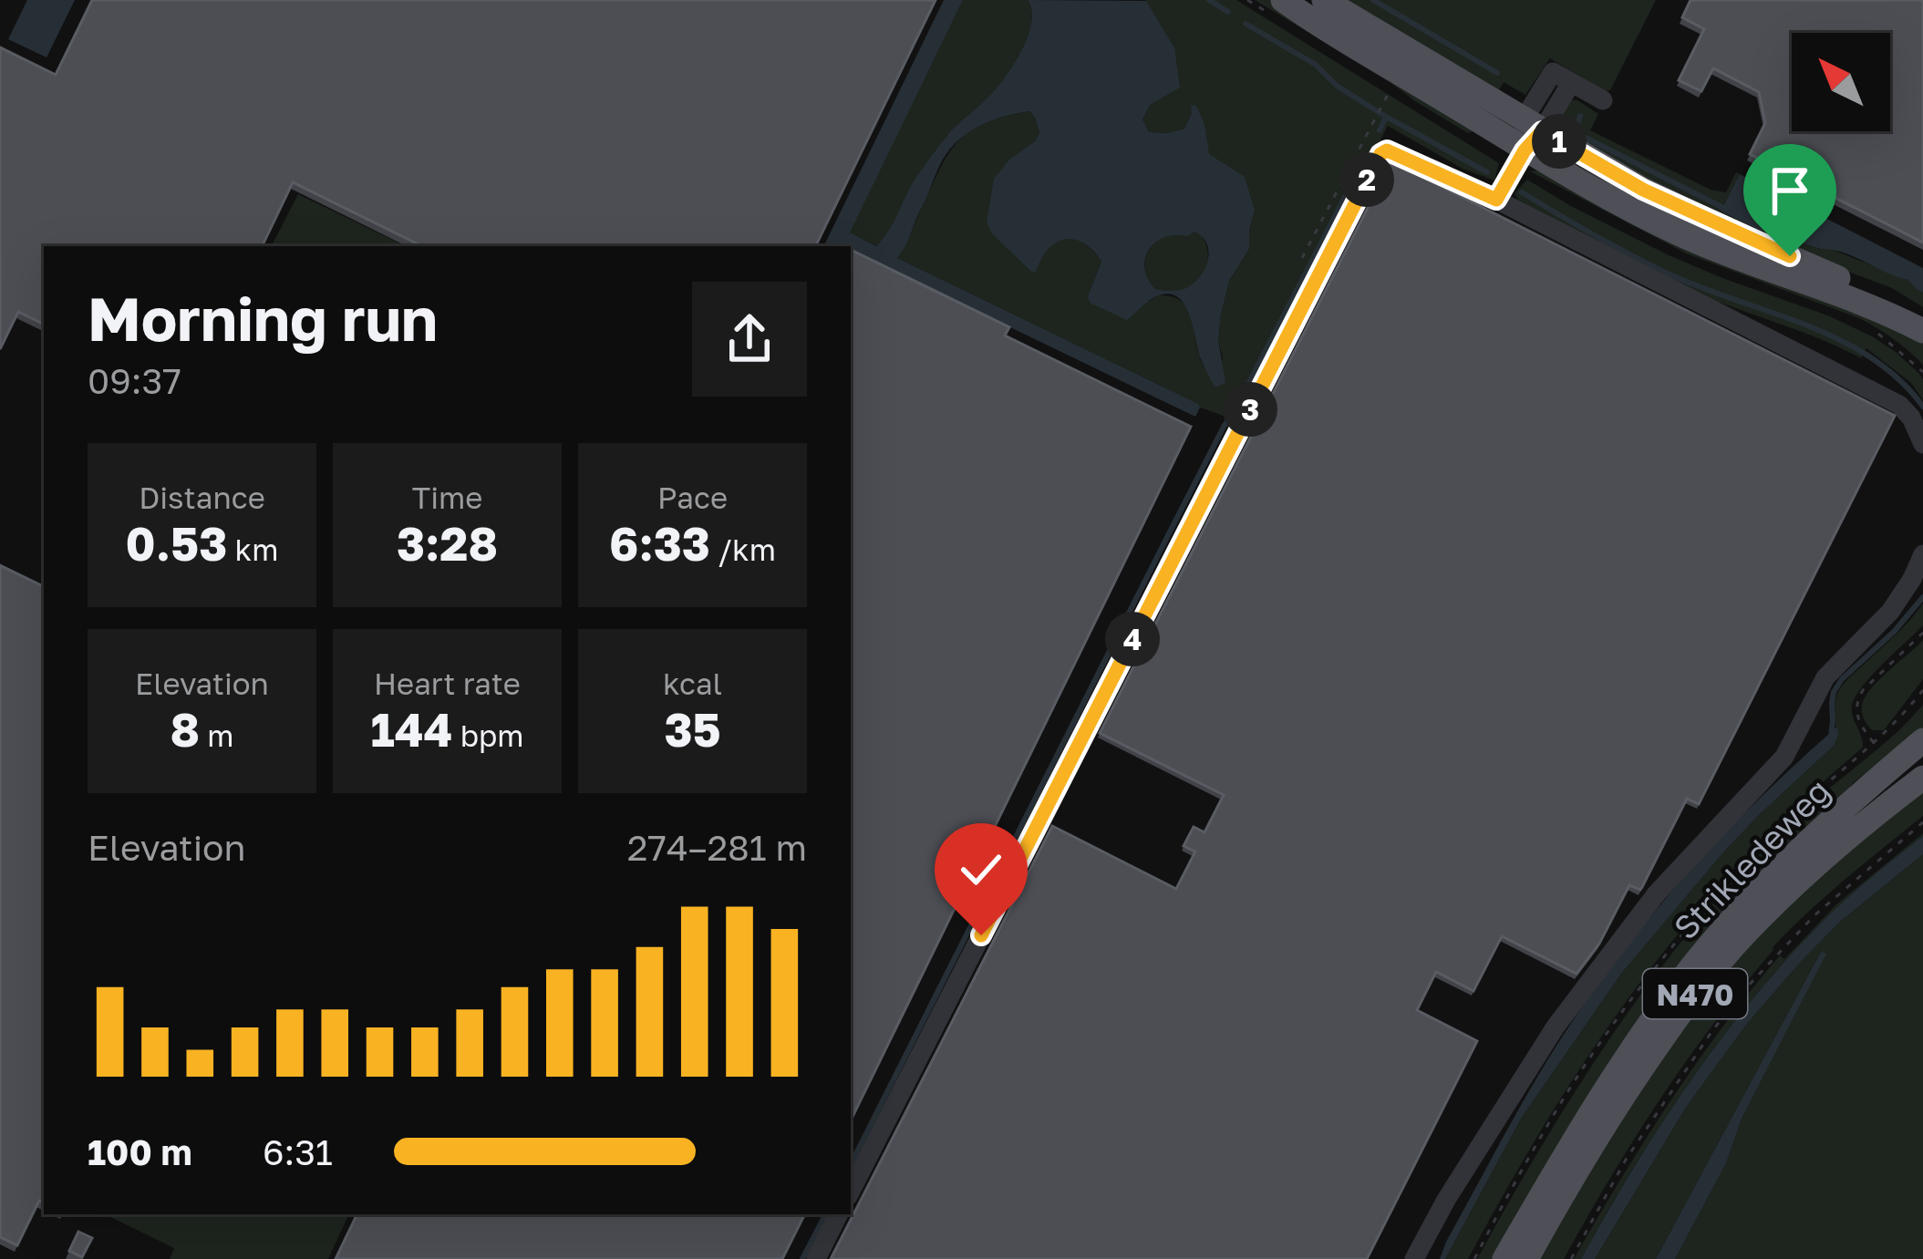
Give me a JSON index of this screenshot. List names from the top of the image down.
{
  "streets": {
    "main road": ["Strikledeweg", "N470"]
  },
  "north": "top left",
  "page": {
    "pins": [
      "1",
      "2",
      "3",
      "4"
    ],
    "heading": ["Morning run", "09:37"],
    "stats": [
      ["Distance", "0.53 km"],
      ["Time", "3:28"],
      ["Pace", "6:33 /km"],
      ["Elevation", "8 m"],
      ["Heart rate", "144 bpm"],
      ["kcal", "35"]
    ],
    "chart": ["Elevation", "274–281 m"],
    "list": [
      {
        "name": "100 m",
        "note": "6:31"
      }
    ]
  }
}
